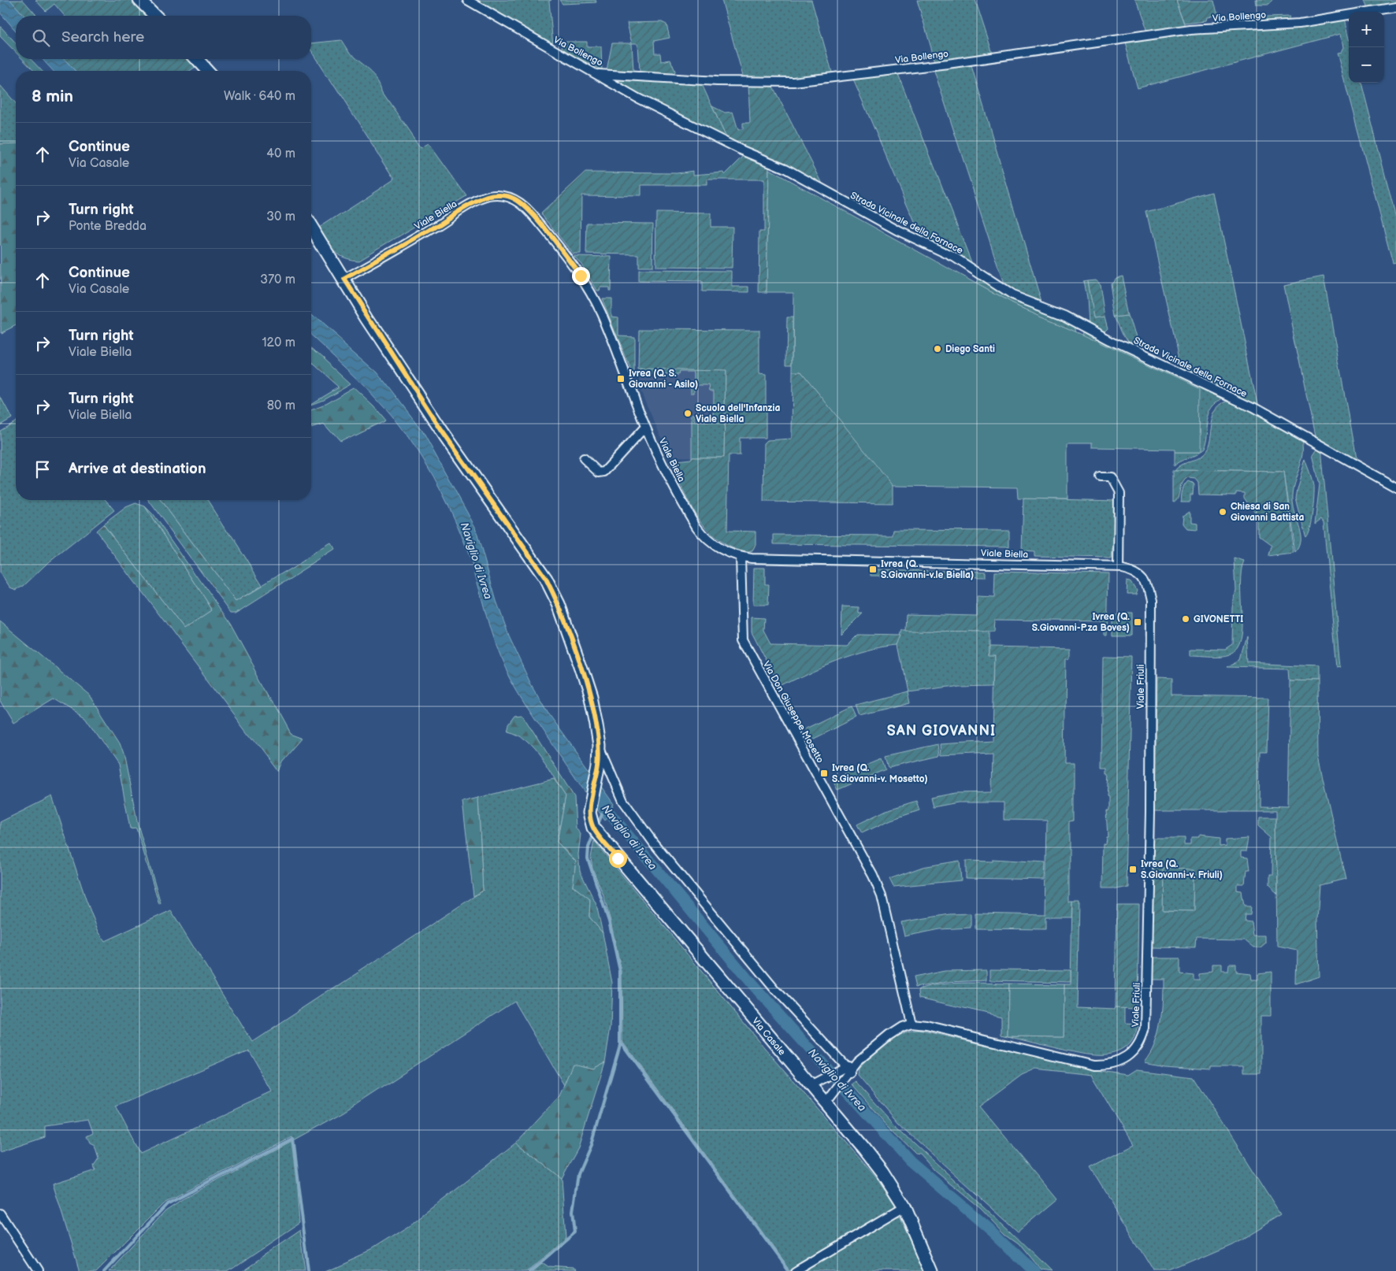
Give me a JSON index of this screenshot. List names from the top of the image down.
{
  "streets": {
    "main road": ["Via Casale"],
    "street": [
      "Via Bollengo",
      "Viale Biella",
      "Strada Vicinale della Fornace",
      "Viale Friuli",
      "Via Don Giuseppe Mosetto"
    ]
  },
  "crossings": [
    ["Via Bollengo", "Strada Vicinale della Fornace"],
    ["Viale Biella", "Viale Friuli"],
    ["Viale Biella", "Via Don Giuseppe Mosetto"],
    ["Viale Friuli", "Via Don Giuseppe Mosetto"]
  ],
  "districts": ["SAN GIOVANNI"],
  "water": ["Naviglio di Ivrea"],
  "places": {
    "other": [
      "Diego Santi",
      "Scuola dell'Infanzia Viale Biella",
      "Chiesa di San Giovanni Battista",
      "GIVONETTI"
    ],
    "transit": [
      "Ivrea (Q. S. Giovanni - Asilo)",
      "Ivrea (Q. S.Giovanni-v.le Biella)",
      "Ivrea (Q. S.Giovanni-P.za Boves)",
      "Ivrea (Q. S.Giovanni-v. Mosetto)",
      "Ivrea (Q. S.Giovanni-v. Friuli)"
    ]
  },
  "page": {
    "map_buttons": ["+", "−"],
    "search": "Search here",
    "heading": ["8 min", "Walk · 640 m"],
    "list": [
      ["Continue", "Via Casale", "40 m"],
      ["Turn right", "Ponte Bredda", "30 m"],
      ["Continue", "Via Casale", "370 m"],
      ["Turn right", "Viale Biella", "120 m"],
      ["Turn right", "Viale Biella", "80 m"],
      "Arrive at destination"
    ]
  }
}
